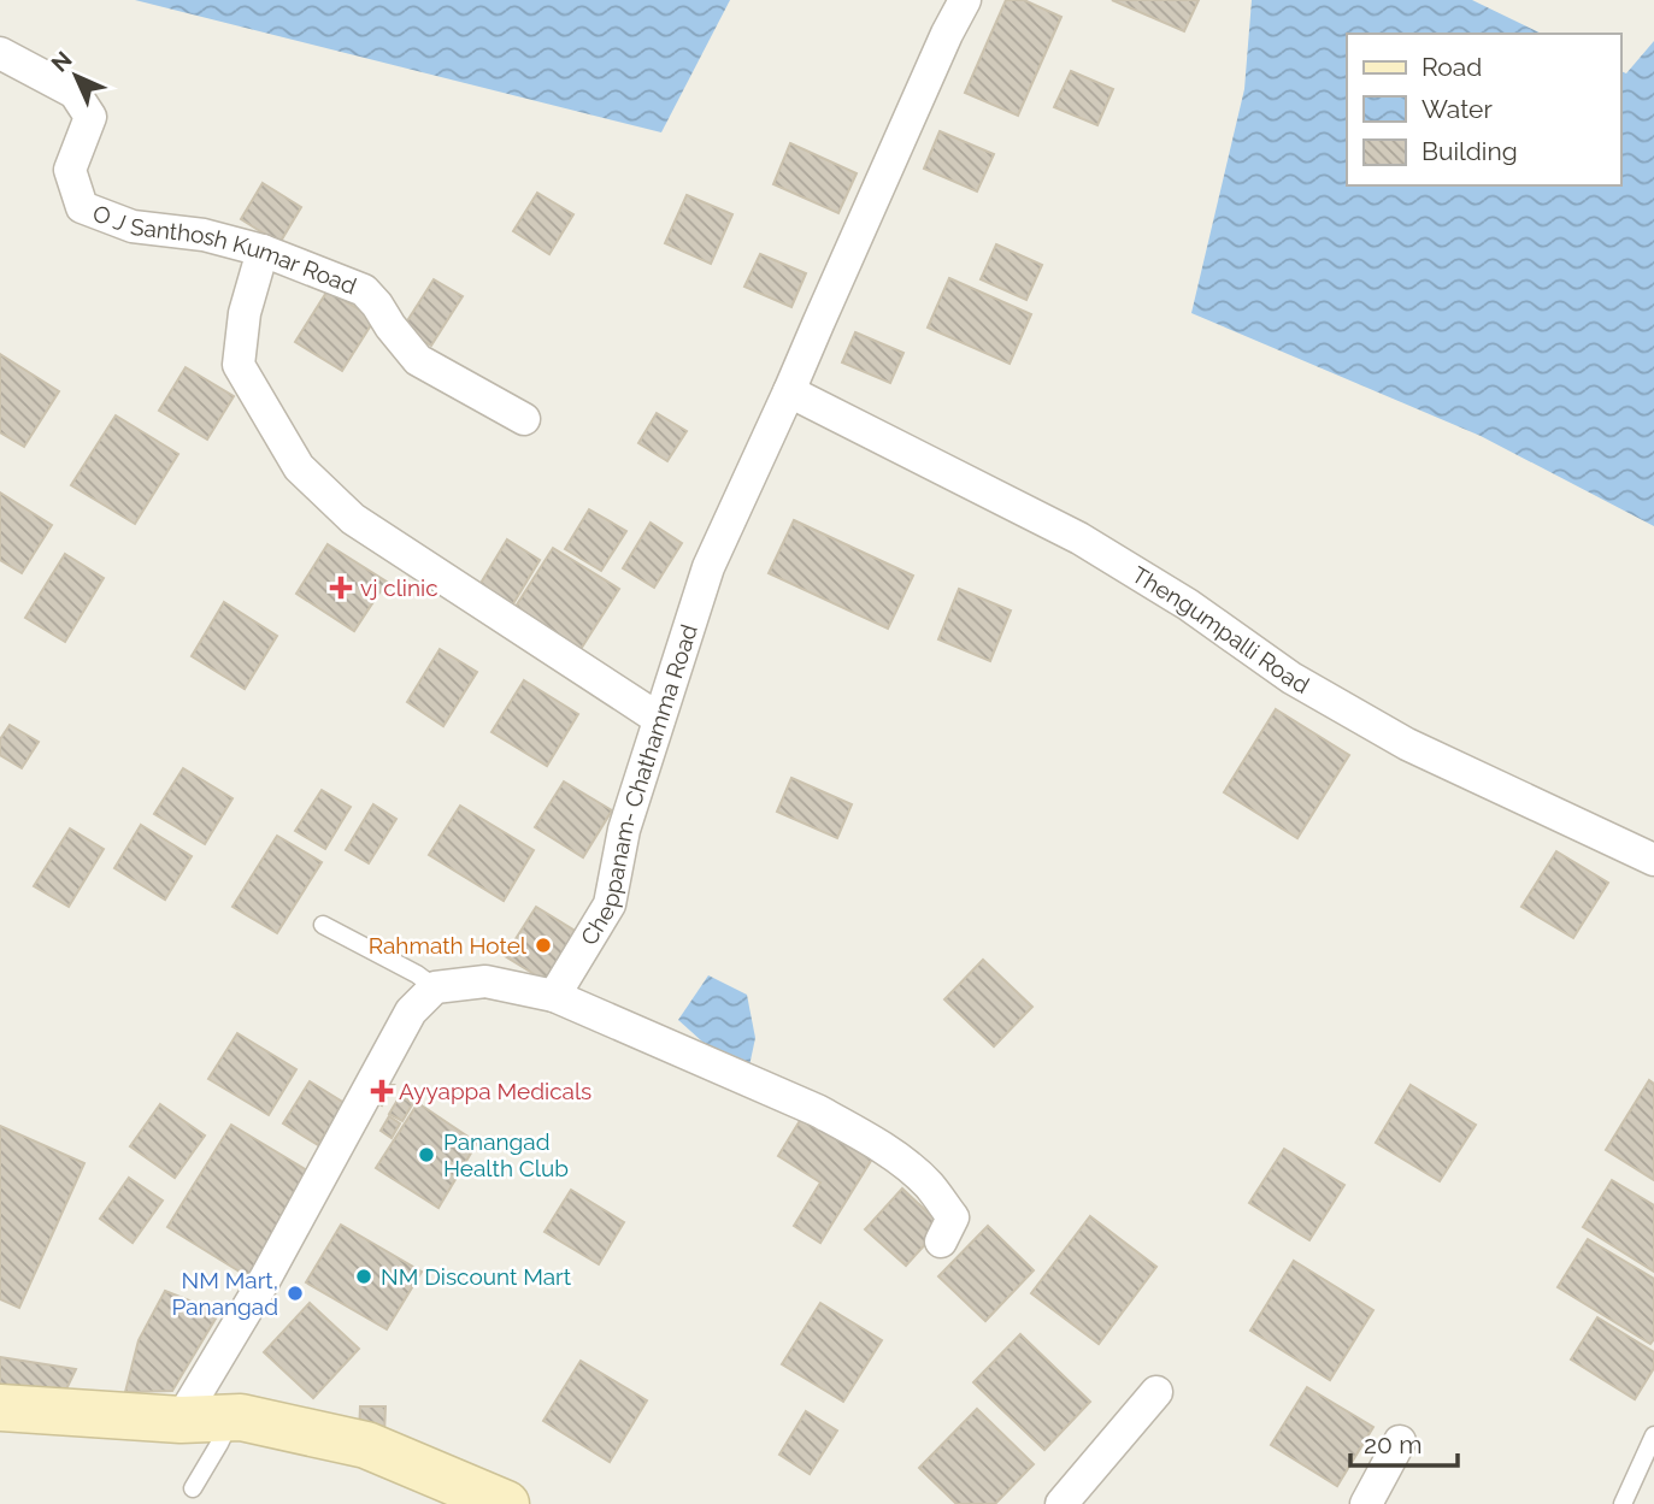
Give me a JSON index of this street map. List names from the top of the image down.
{
  "streets": {
    "street": ["O J Santhosh Kumar Road", "Thengumpalli Road", "Cheppanam- Chathamma Road"]
  },
  "crossings": [
    ["Thengumpalli Road", "Cheppanam- Chathamma Road"]
  ],
  "places": {
    "health": ["vj clinic", "Ayyappa Medicals"],
    "other": [
      "Rahmath Hotel",
      "Panangad Health Club",
      "NM Discount Mart",
      "NM Mart, Panangad"
    ]
  },
  "legend": ["Road", "Water", "Building"],
  "scale_bar": "20 m",
  "north": "top left"
}
